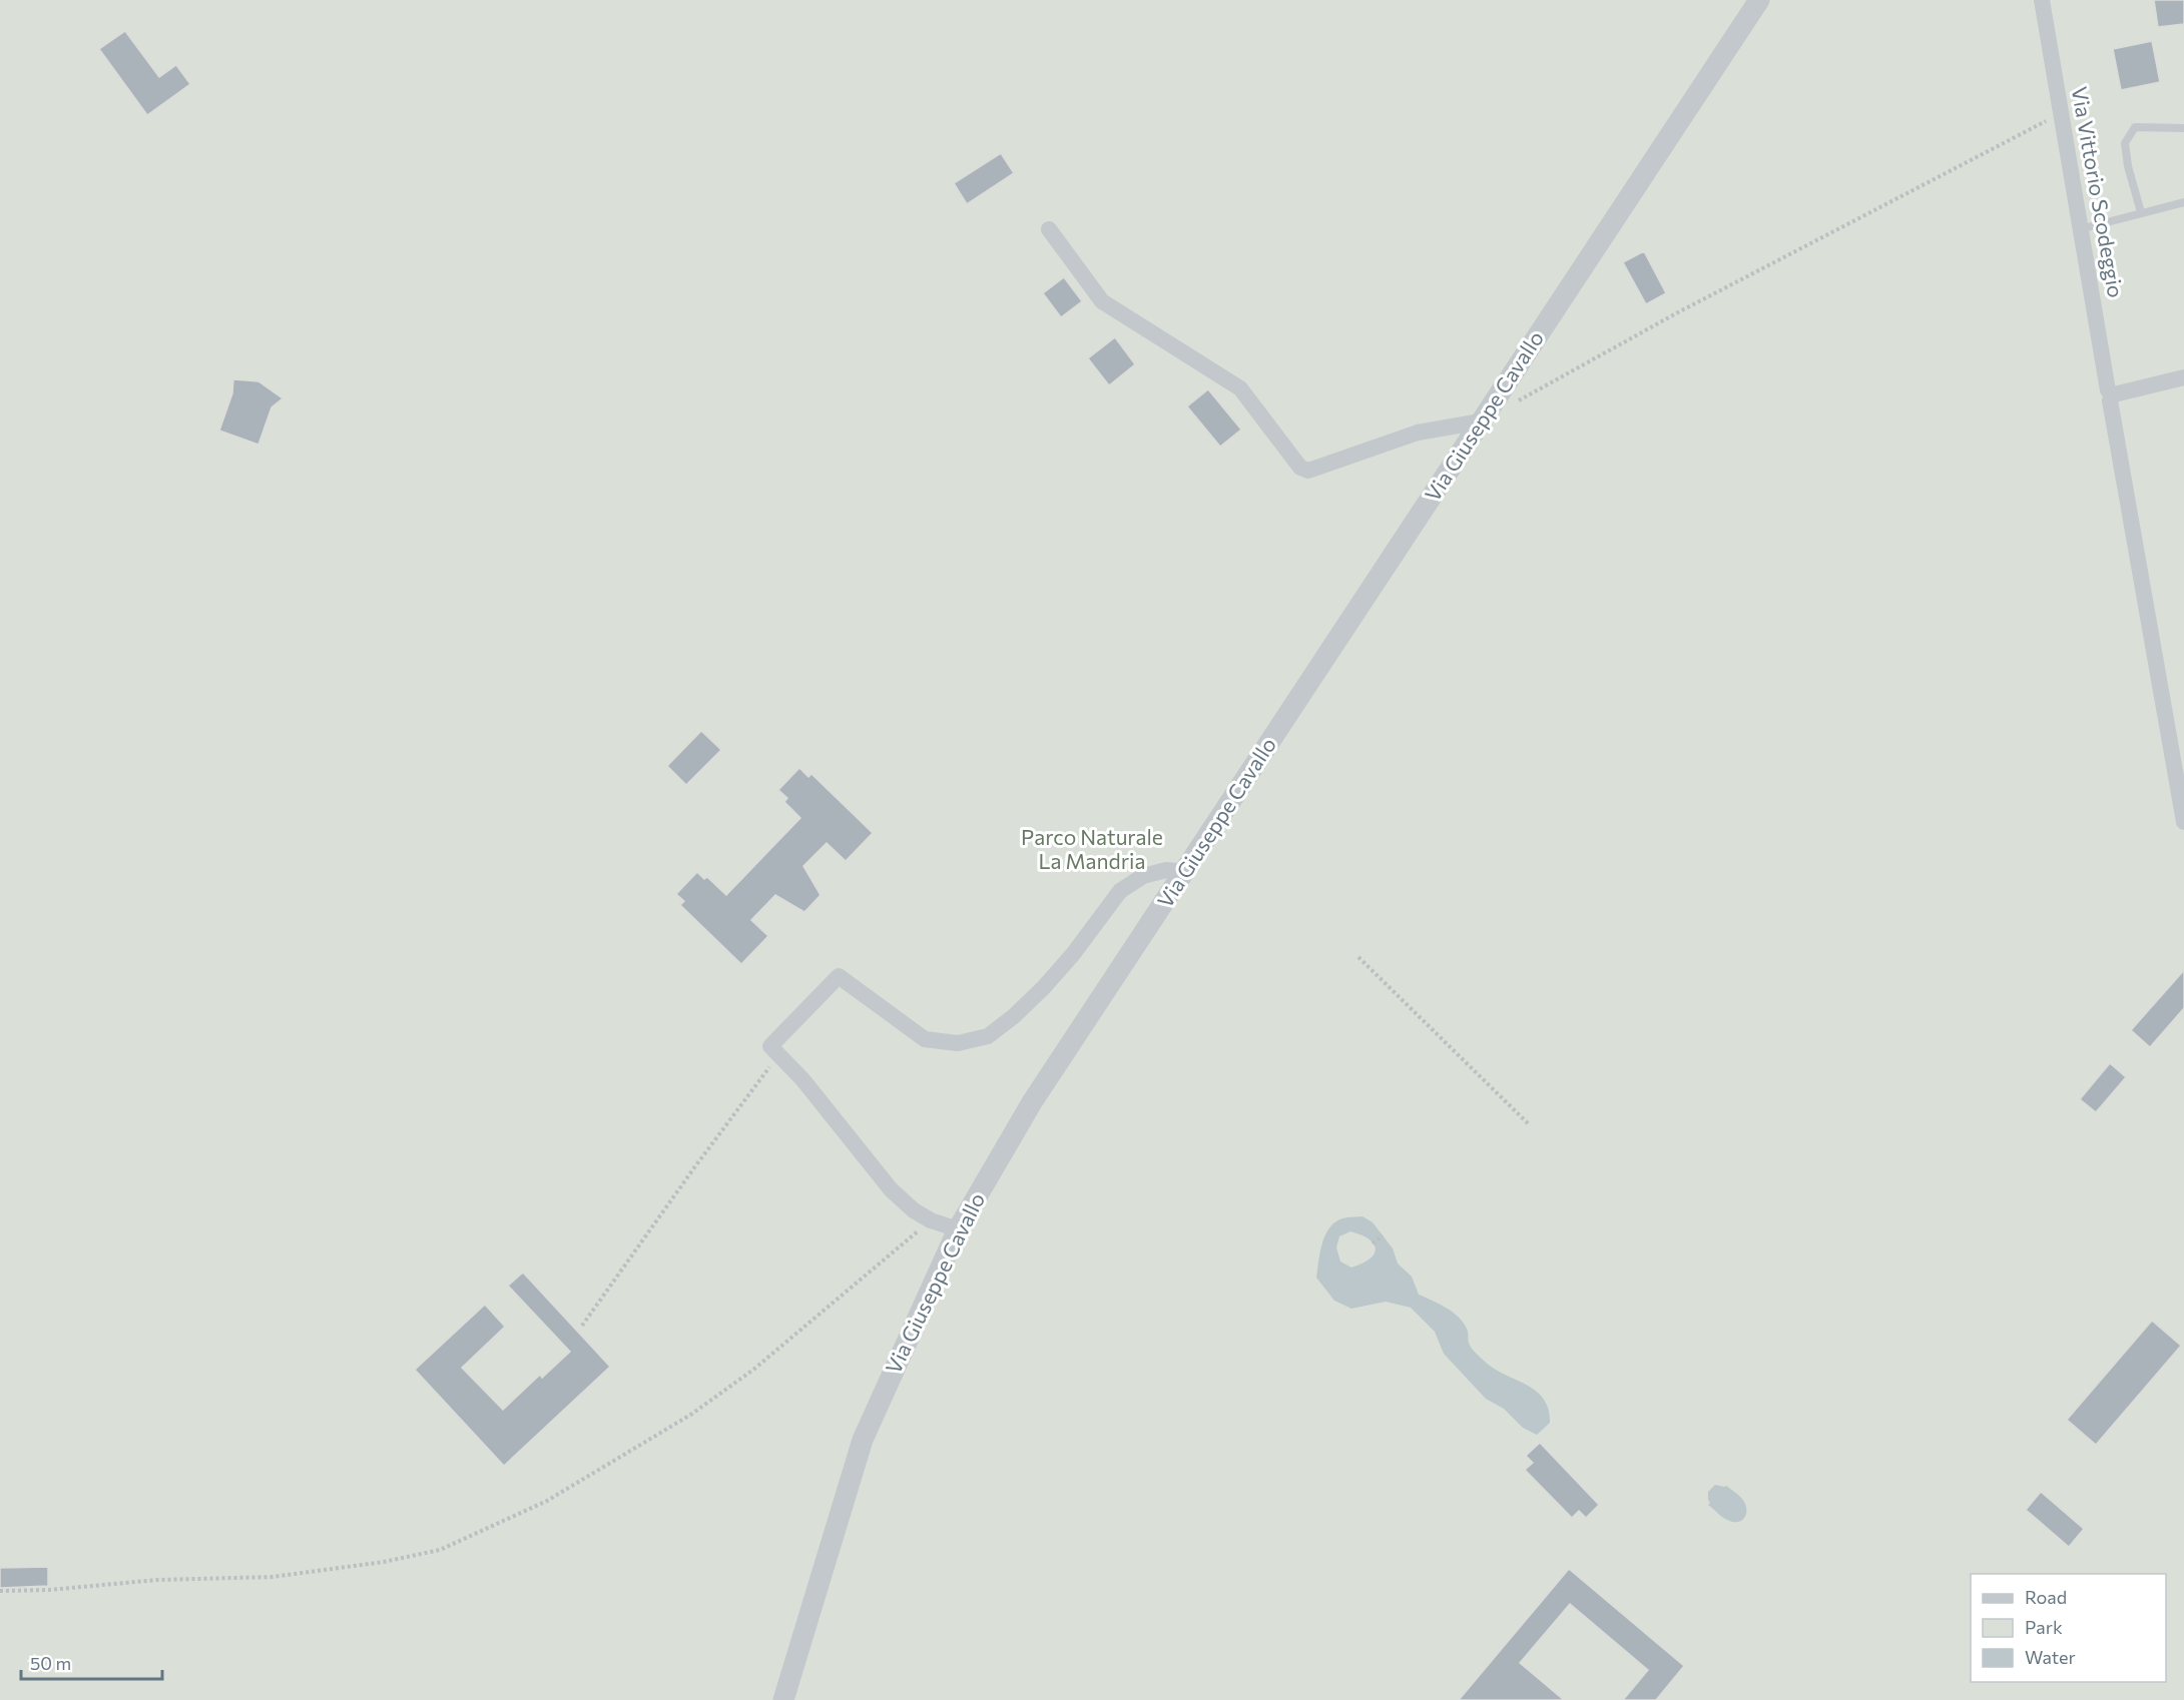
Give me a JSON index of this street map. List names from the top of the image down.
{
  "streets": {
    "street": ["Via Vittorio Scodeggio", "Via Giuseppe Cavallo"]
  },
  "parks": ["Parco Naturale La Mandria"],
  "legend": ["Road", "Park", "Water"],
  "scale_bar": "50 m"
}
